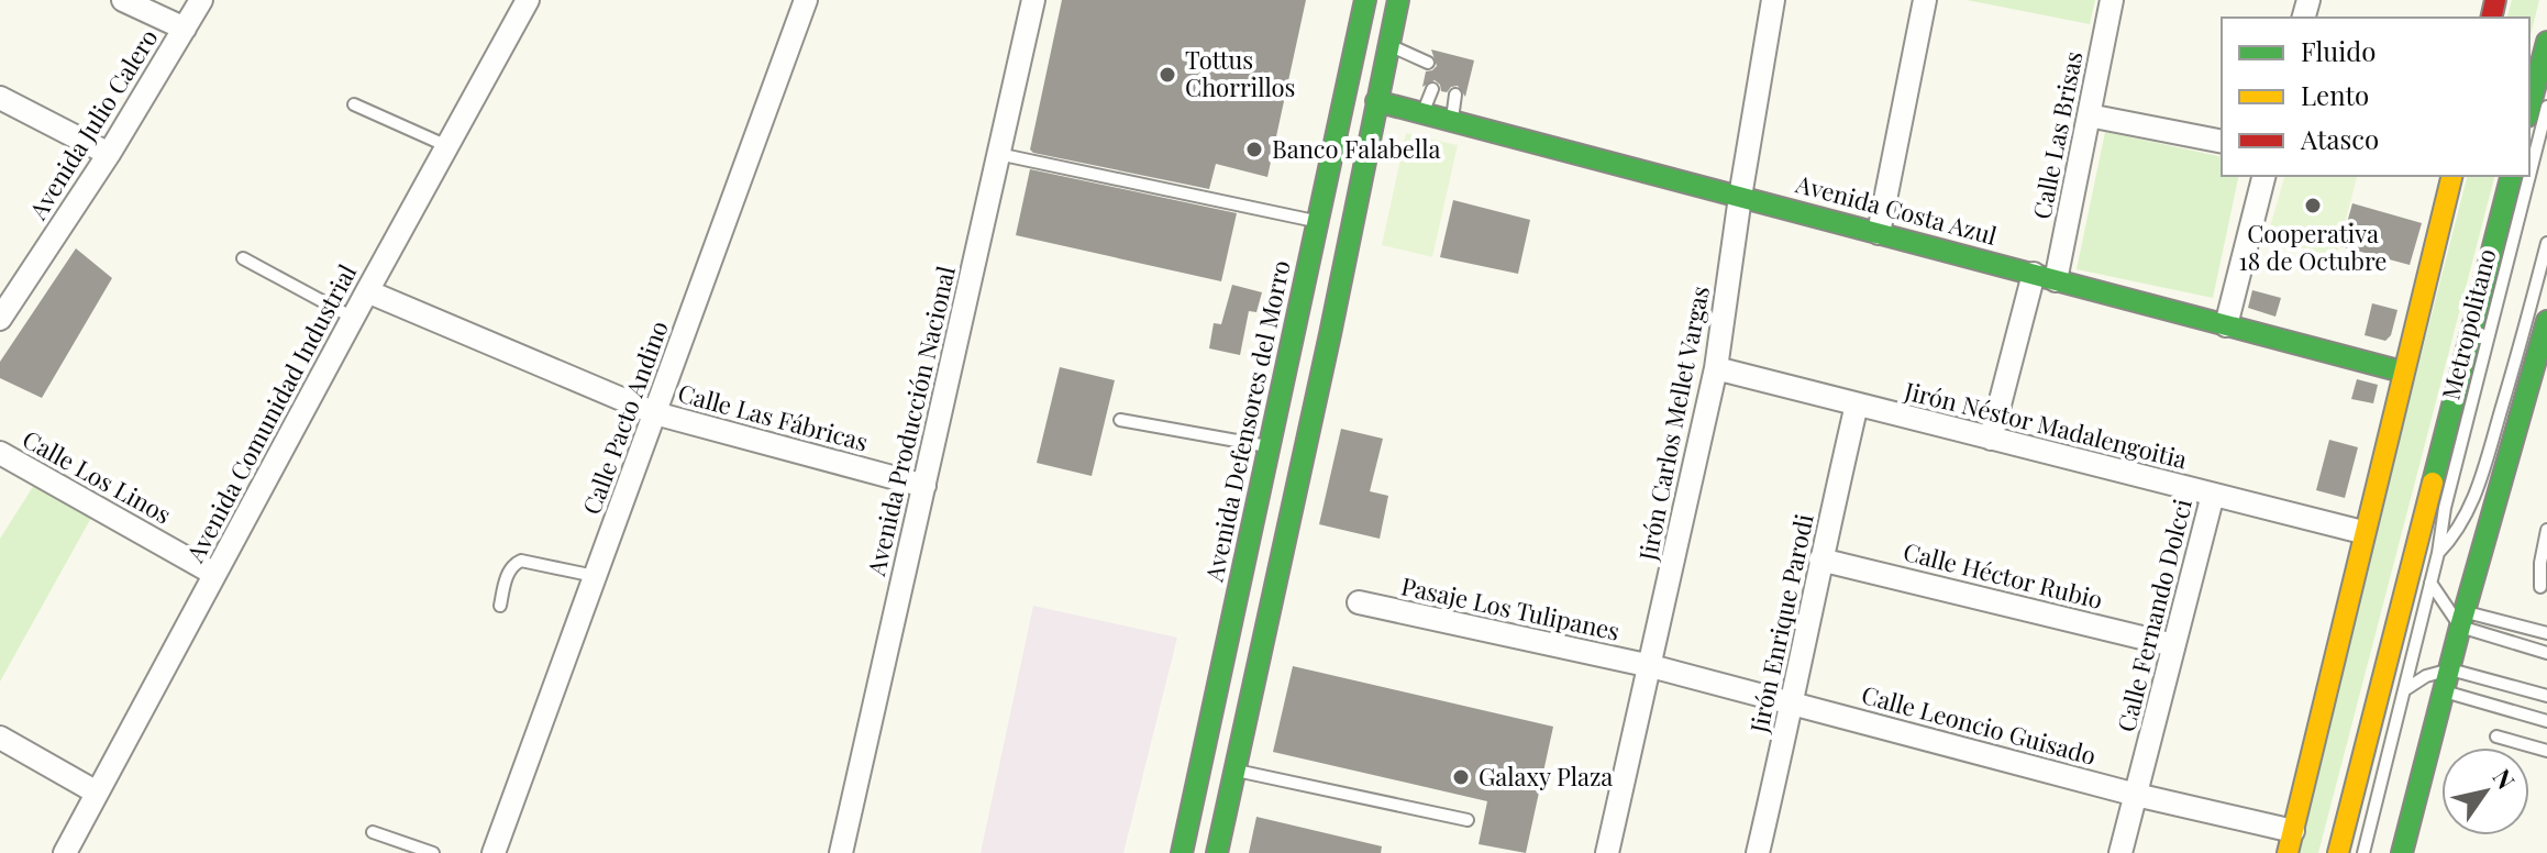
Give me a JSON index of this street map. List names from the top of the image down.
{
  "streets": {
    "main road": ["Avenida Costa Azul", "Avenida Defensores del Morro"],
    "street": [
      "Avenida Julio Calero",
      "Calle Las Brisas",
      "Avenida Comunidad Industrial",
      "Calle Pacto Andino",
      "Calle Las Fábricas",
      "Avenida Producción Nacional",
      "Jirón Carlos Mellet Vargas",
      "Jirón Néstor Madalengoitia",
      "Calle Los Linos",
      "Calle Héctor Rubio",
      "Pasaje Los Tulipanes",
      "Calle Fernando Dolcci",
      "Jirón Enrique Parodi",
      "Calle Leoncio Guisado"
    ],
    "lane": ["Metropolitano"]
  },
  "crossings": [
    ["Calle Las Brisas", "Avenida Costa Azul"],
    ["Calle Las Brisas", "Jirón Néstor Madalengoitia"],
    ["Avenida Costa Azul", "Jirón Carlos Mellet Vargas"],
    ["Avenida Comunidad Industrial", "Calle Las Fábricas"],
    ["Avenida Comunidad Industrial", "Calle Los Linos"],
    ["Calle Pacto Andino", "Calle Las Fábricas"],
    ["Calle Las Fábricas", "Avenida Producción Nacional"],
    ["Jirón Carlos Mellet Vargas", "Jirón Néstor Madalengoitia"],
    ["Jirón Carlos Mellet Vargas", "Pasaje Los Tulipanes"],
    ["Jirón Carlos Mellet Vargas", "Calle Leoncio Guisado"],
    ["Jirón Néstor Madalengoitia", "Calle Fernando Dolcci"],
    ["Jirón Néstor Madalengoitia", "Jirón Enrique Parodi"],
    ["Calle Héctor Rubio", "Calle Fernando Dolcci"],
    ["Calle Héctor Rubio", "Jirón Enrique Parodi"],
    ["Pasaje Los Tulipanes", "Calle Leoncio Guisado"],
    ["Calle Fernando Dolcci", "Calle Leoncio Guisado"],
    ["Jirón Enrique Parodi", "Calle Leoncio Guisado"]
  ],
  "places": [
    "Tottus Chorrillos",
    "Banco Falabella",
    "Cooperativa 18 de Octubre",
    "Galaxy Plaza"
  ],
  "legend": ["Fluido", "Lento", "Atasco"],
  "north": "top right"
}
